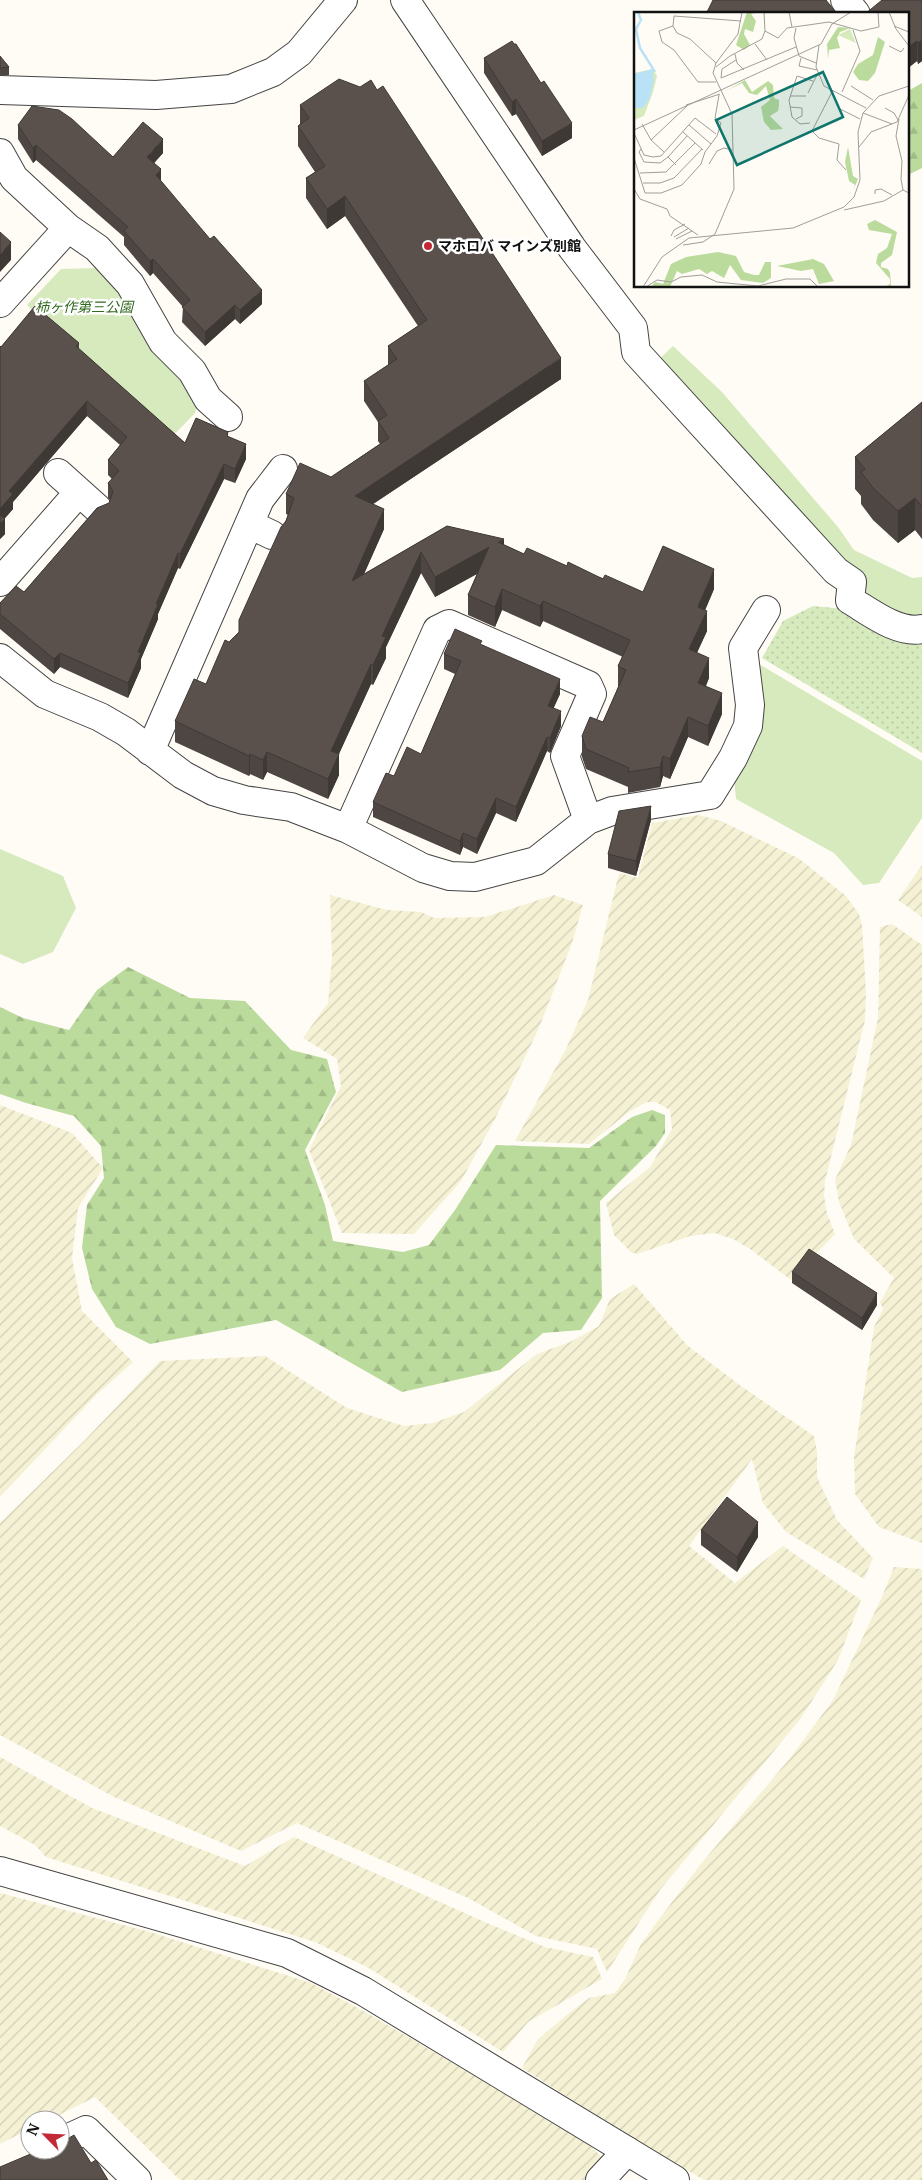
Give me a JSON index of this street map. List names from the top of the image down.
{
  "parks": ["柿ヶ作第三公園"],
  "places": ["マホロバ マインズ別館"],
  "north": "top left"
}
